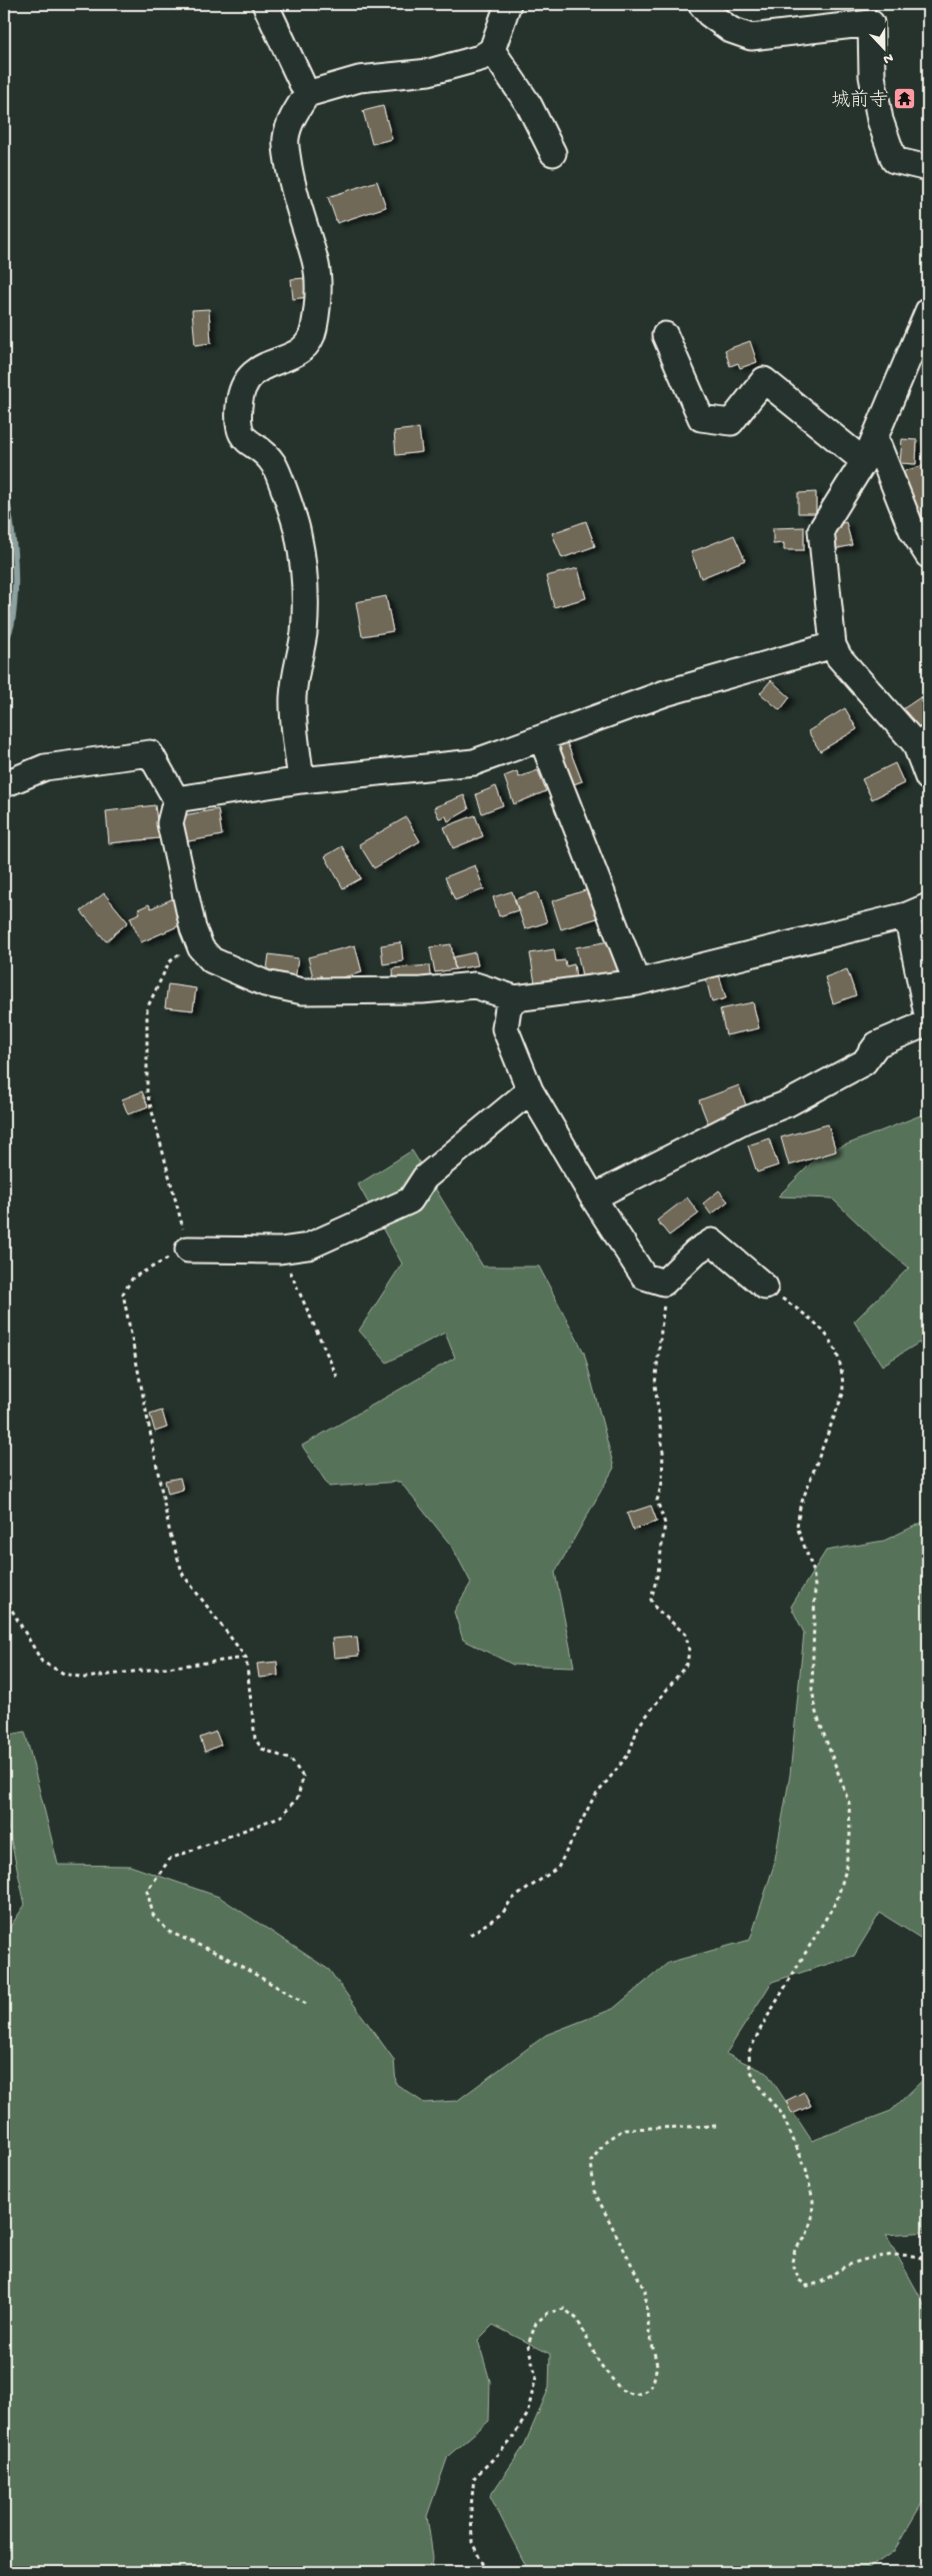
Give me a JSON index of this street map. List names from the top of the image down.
{
  "places": {
    "temple": ["城前寺"]
  },
  "north": "bottom"
}
